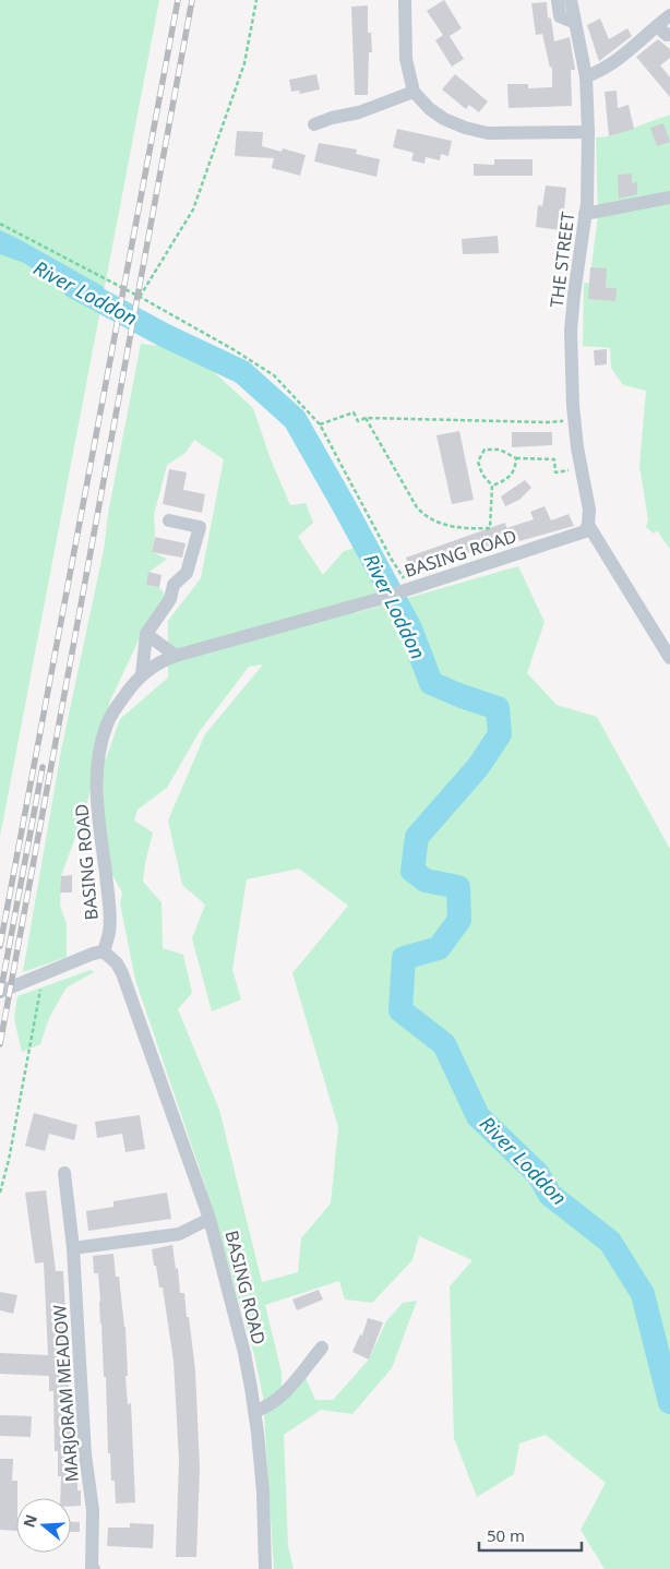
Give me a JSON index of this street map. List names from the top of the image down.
{
  "streets": {
    "street": ["THE STREET", "BASING ROAD", "MARJORAM MEADOW"]
  },
  "crossings": [
    ["THE STREET", "BASING ROAD"]
  ],
  "water": ["River Loddon"],
  "scale_bar": "50 m",
  "north": "left"
}
